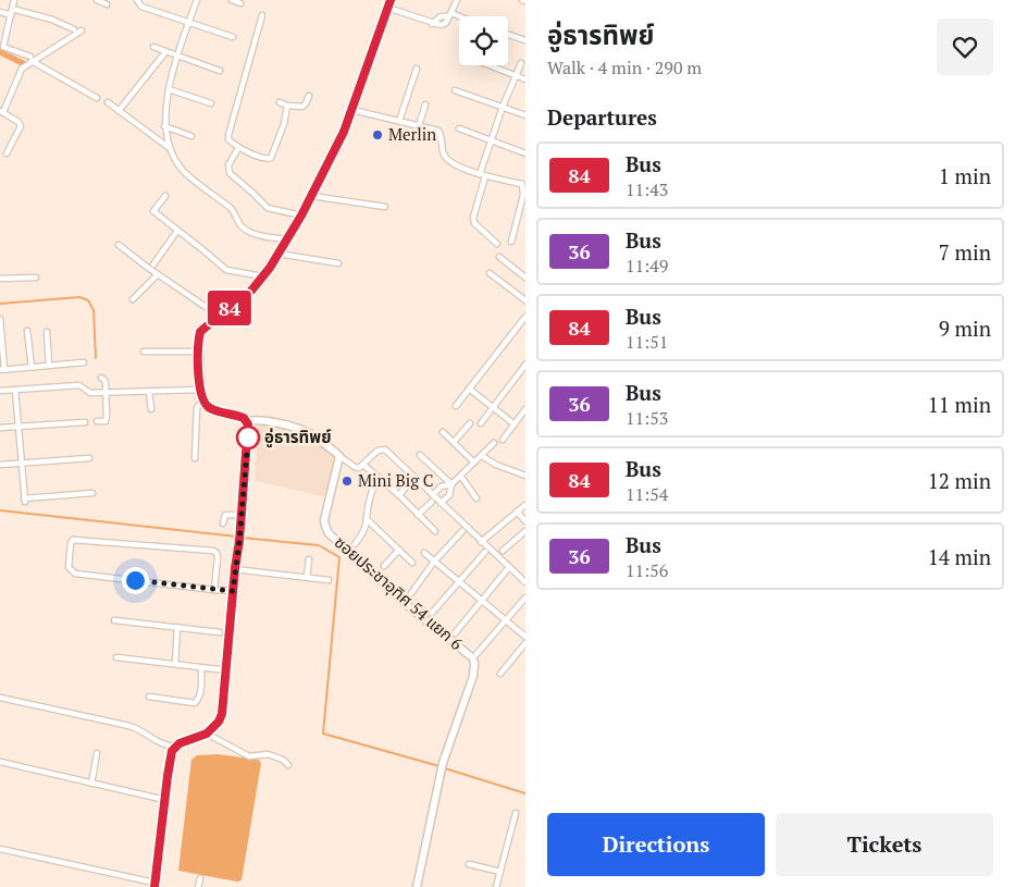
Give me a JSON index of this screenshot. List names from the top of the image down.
{
  "streets": {
    "street": ["ซอยประชาอุทิศ 54 แยก 6"]
  },
  "places": ["Merlin", "อู่ธารทิพย์", "Mini Big C"],
  "lines": ["bus line 84"],
  "page": {
    "on_map": "84",
    "heading": [
      ["อู่ธารทิพย์", "Walk · 4 min · 290 m"],
      "Departures"
    ],
    "list": [
      {
        "mark": "84",
        "name": "Bus",
        "note": "11:43",
        "value": "1 min"
      },
      {
        "mark": "36",
        "name": "Bus",
        "note": "11:49",
        "value": "7 min"
      },
      {
        "mark": "84",
        "name": "Bus",
        "note": "11:51",
        "value": "9 min"
      },
      {
        "mark": "36",
        "name": "Bus",
        "note": "11:53",
        "value": "11 min"
      },
      {
        "mark": "84",
        "name": "Bus",
        "note": "11:54",
        "value": "12 min"
      },
      {
        "mark": "36",
        "name": "Bus",
        "note": "11:56",
        "value": "14 min"
      }
    ],
    "buttons": ["Directions", "Tickets"]
  }
}
